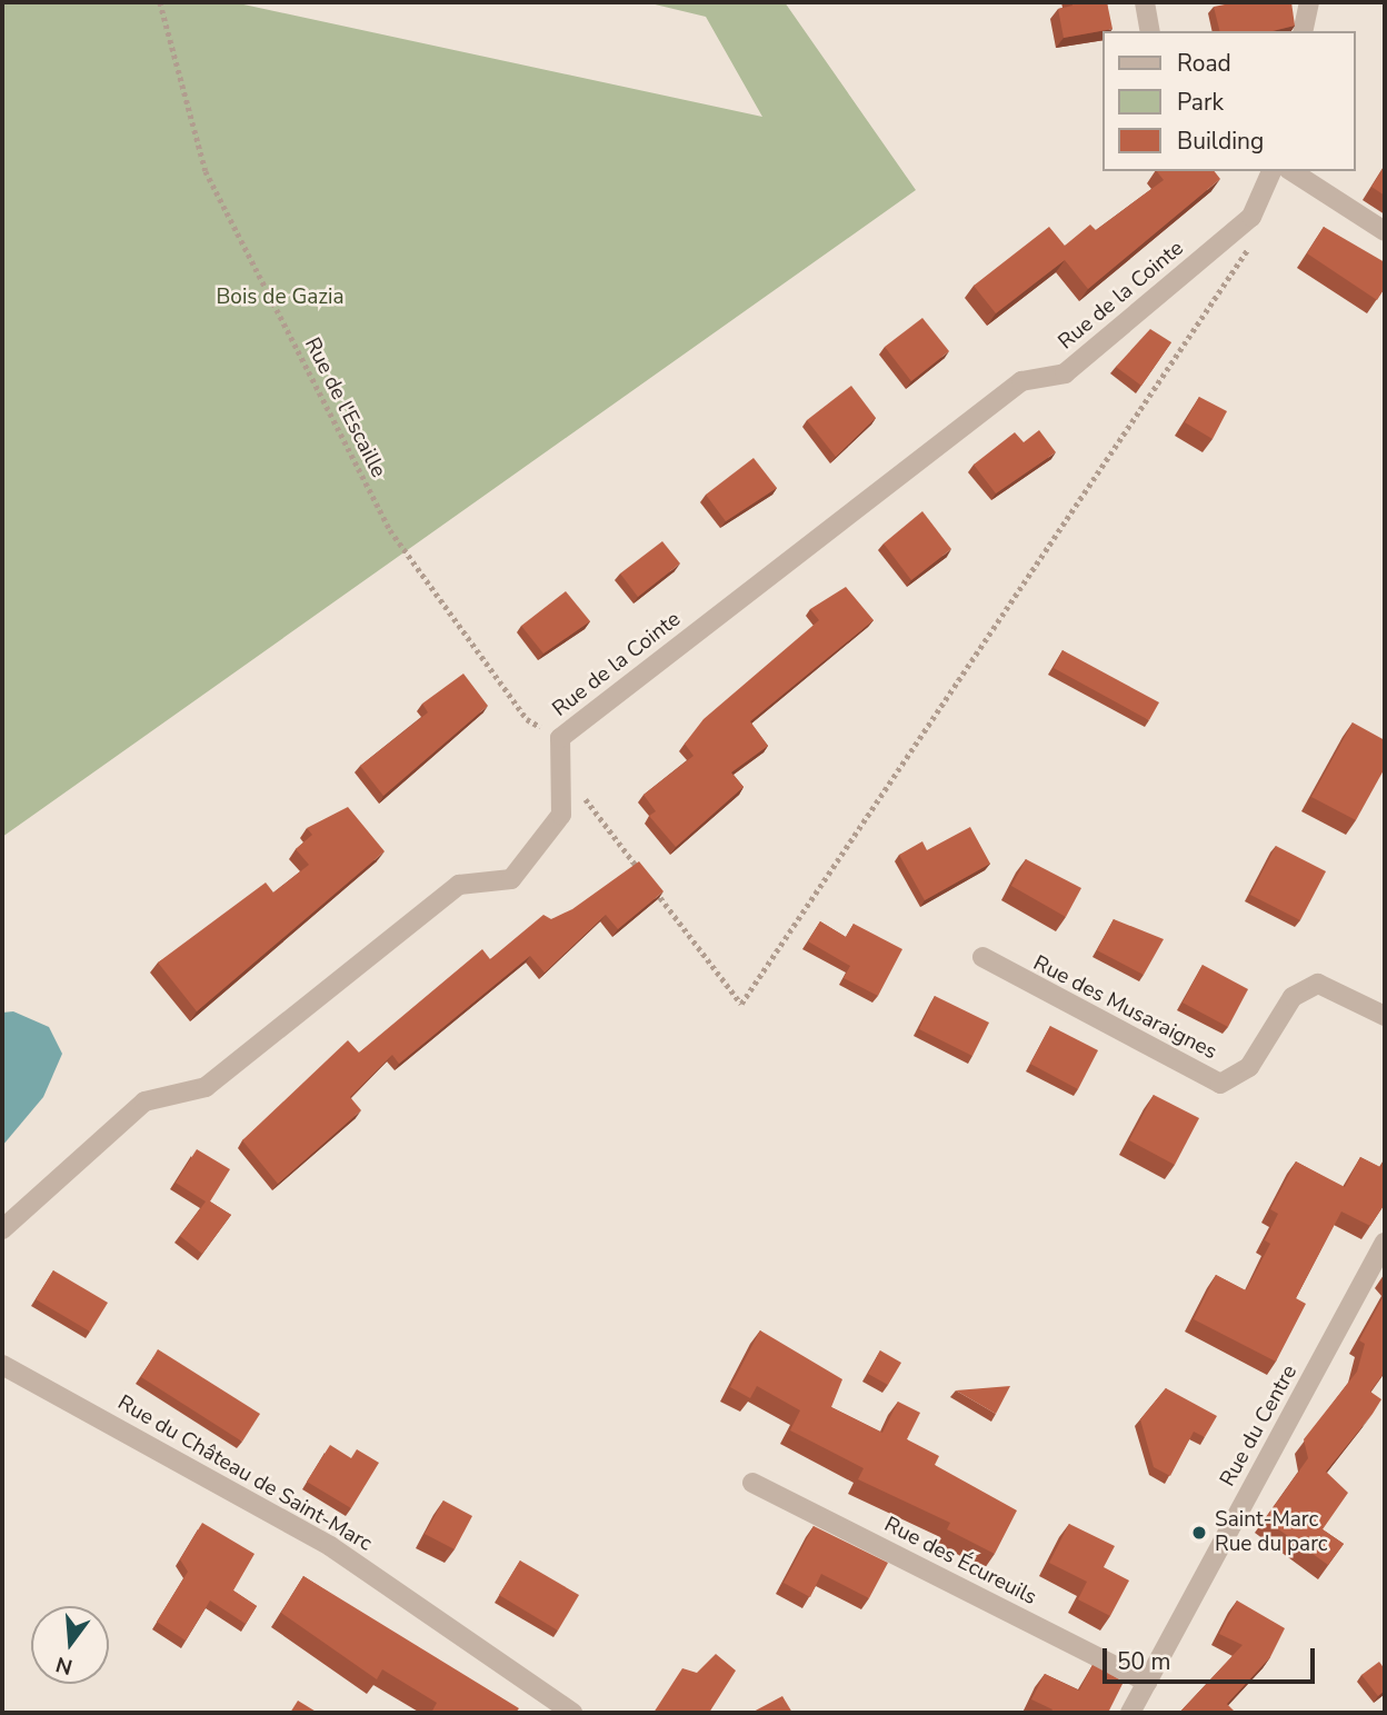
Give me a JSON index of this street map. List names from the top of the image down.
{
  "streets": {
    "street": [
      "Rue de la Cointe",
      "Rue des Musaraignes",
      "Rue du Centre",
      "Rue du Château de Saint-Marc",
      "Rue des Écureuils"
    ],
    "path": ["Rue de l'Escaille"]
  },
  "crossings": [
    ["Rue de la Cointe", "Rue de l'Escaille"],
    ["Rue du Centre", "Rue des Écureuils"]
  ],
  "parks": ["Bois de Gazia"],
  "places": ["Saint-Marc Rue du parc"],
  "legend": ["Road", "Park", "Building"],
  "scale_bar": "50 m",
  "north": "bottom"
}
